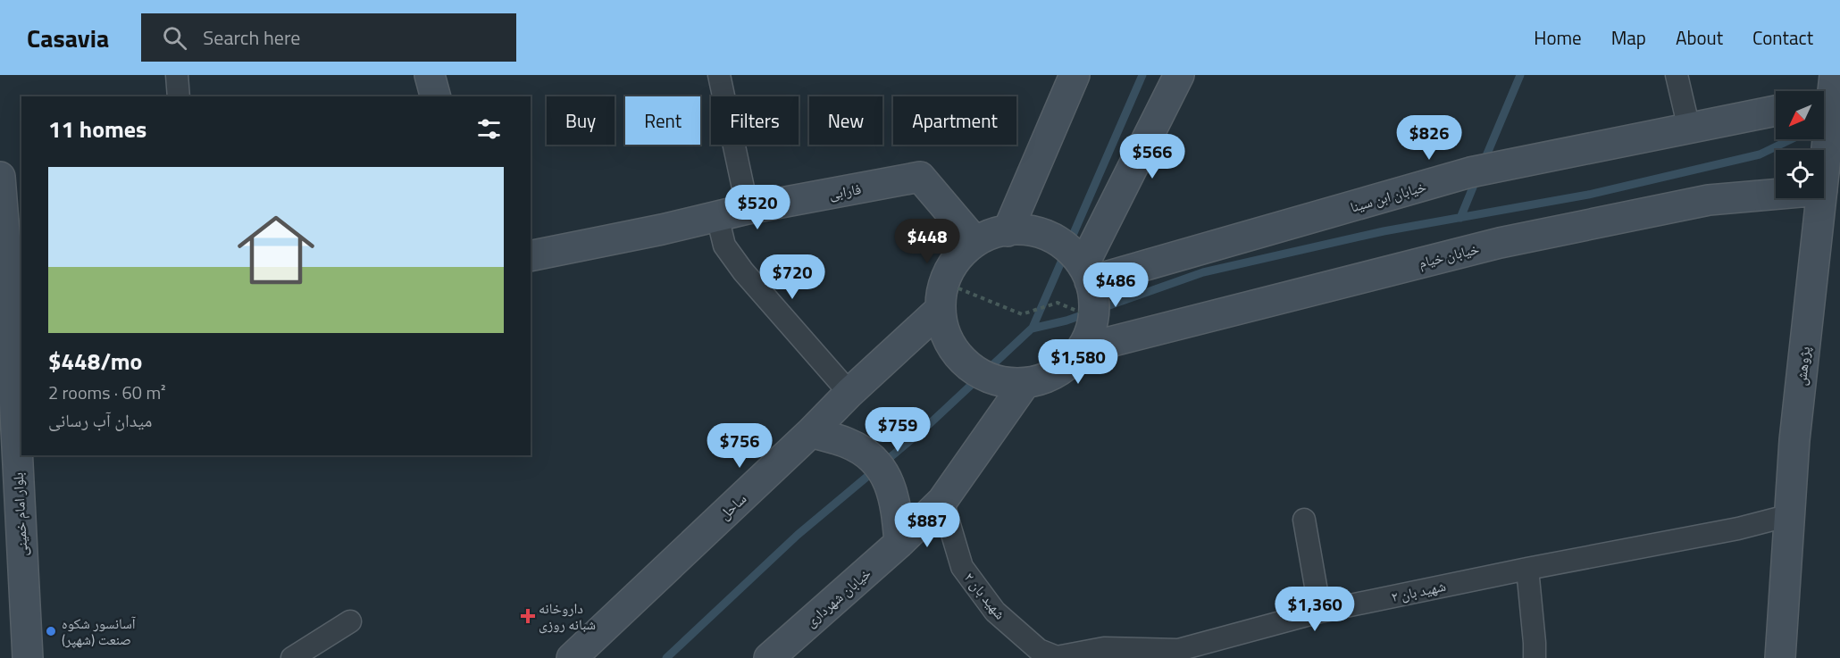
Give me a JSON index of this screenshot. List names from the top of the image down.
{
  "streets": {
    "street": [
      "فارابی",
      "خیابان ابن سینا",
      "خیابان خیام",
      "پژوهش",
      "ساحل",
      "بلوار امام خمینی",
      "شهید بان ۲",
      "خیابان شهرداری"
    ]
  },
  "crossings": [
    ["فارابی", "ساحل"],
    ["پژوهش", "شهید بان ۲"],
    ["شهید بان ۲", "خیابان شهرداری"]
  ],
  "places": {
    "health": ["داروخانه شبانه روزی"],
    "other": ["آسانسور شکوه صنعت (شهپر)"]
  },
  "north": "bottom left",
  "page": {
    "header": "Casavia",
    "search": "Search here",
    "nav": [
      "Home",
      "Map",
      "About",
      "Contact"
    ],
    "chip": [
      "Buy",
      "Rent",
      "Filters",
      "New",
      "Apartment"
    ],
    "heading": "11 homes",
    "price": [
      "$826",
      "$566",
      "$520",
      "$448",
      "$720",
      "$486",
      "$1,580",
      "$759",
      "$756",
      "$887",
      "$1,360"
    ],
    "list": [
      {
        "name": "$448/mo",
        "note": "2 rooms · 60 m² · میدان آب رسانی"
      }
    ]
  }
}
